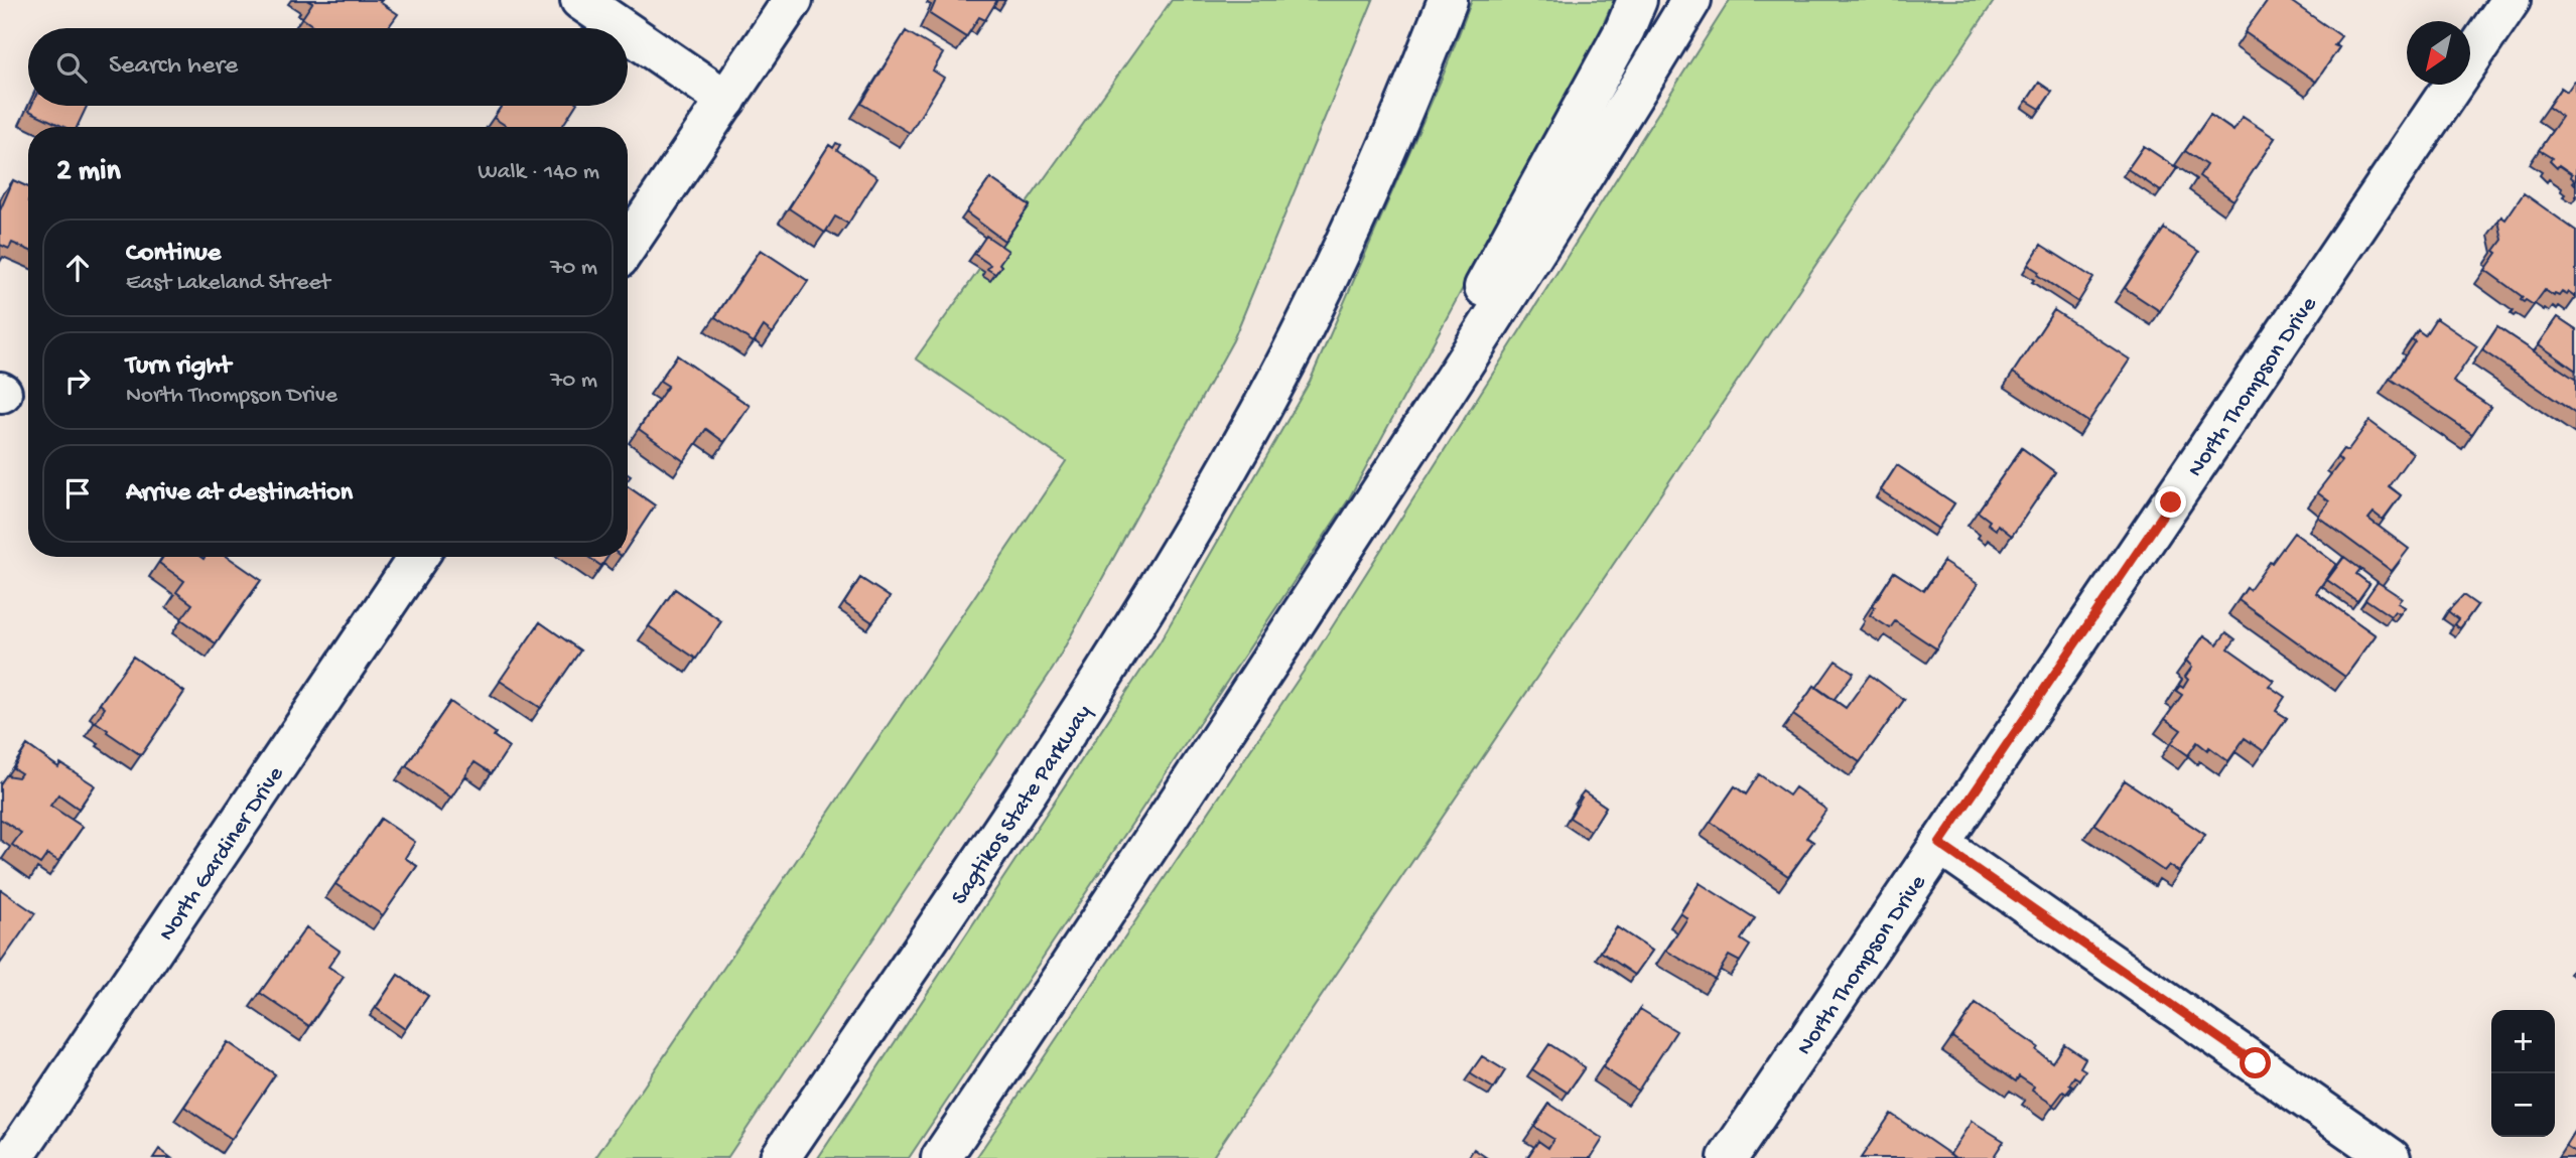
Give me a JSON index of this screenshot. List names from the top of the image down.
{
  "streets": {
    "main road": ["North Thompson Drive", "Sagtikos State Parkway", "North Gardiner Drive"]
  },
  "north": "bottom left",
  "page": {
    "search": "Search here",
    "heading": ["2 min", "Walk · 140 m"],
    "list": [
      ["Continue", "East Lakeland Street", "70 m"],
      ["Turn right", "North Thompson Drive", "70 m"],
      "Arrive at destination"
    ],
    "map_buttons": ["+", "−"]
  }
}
